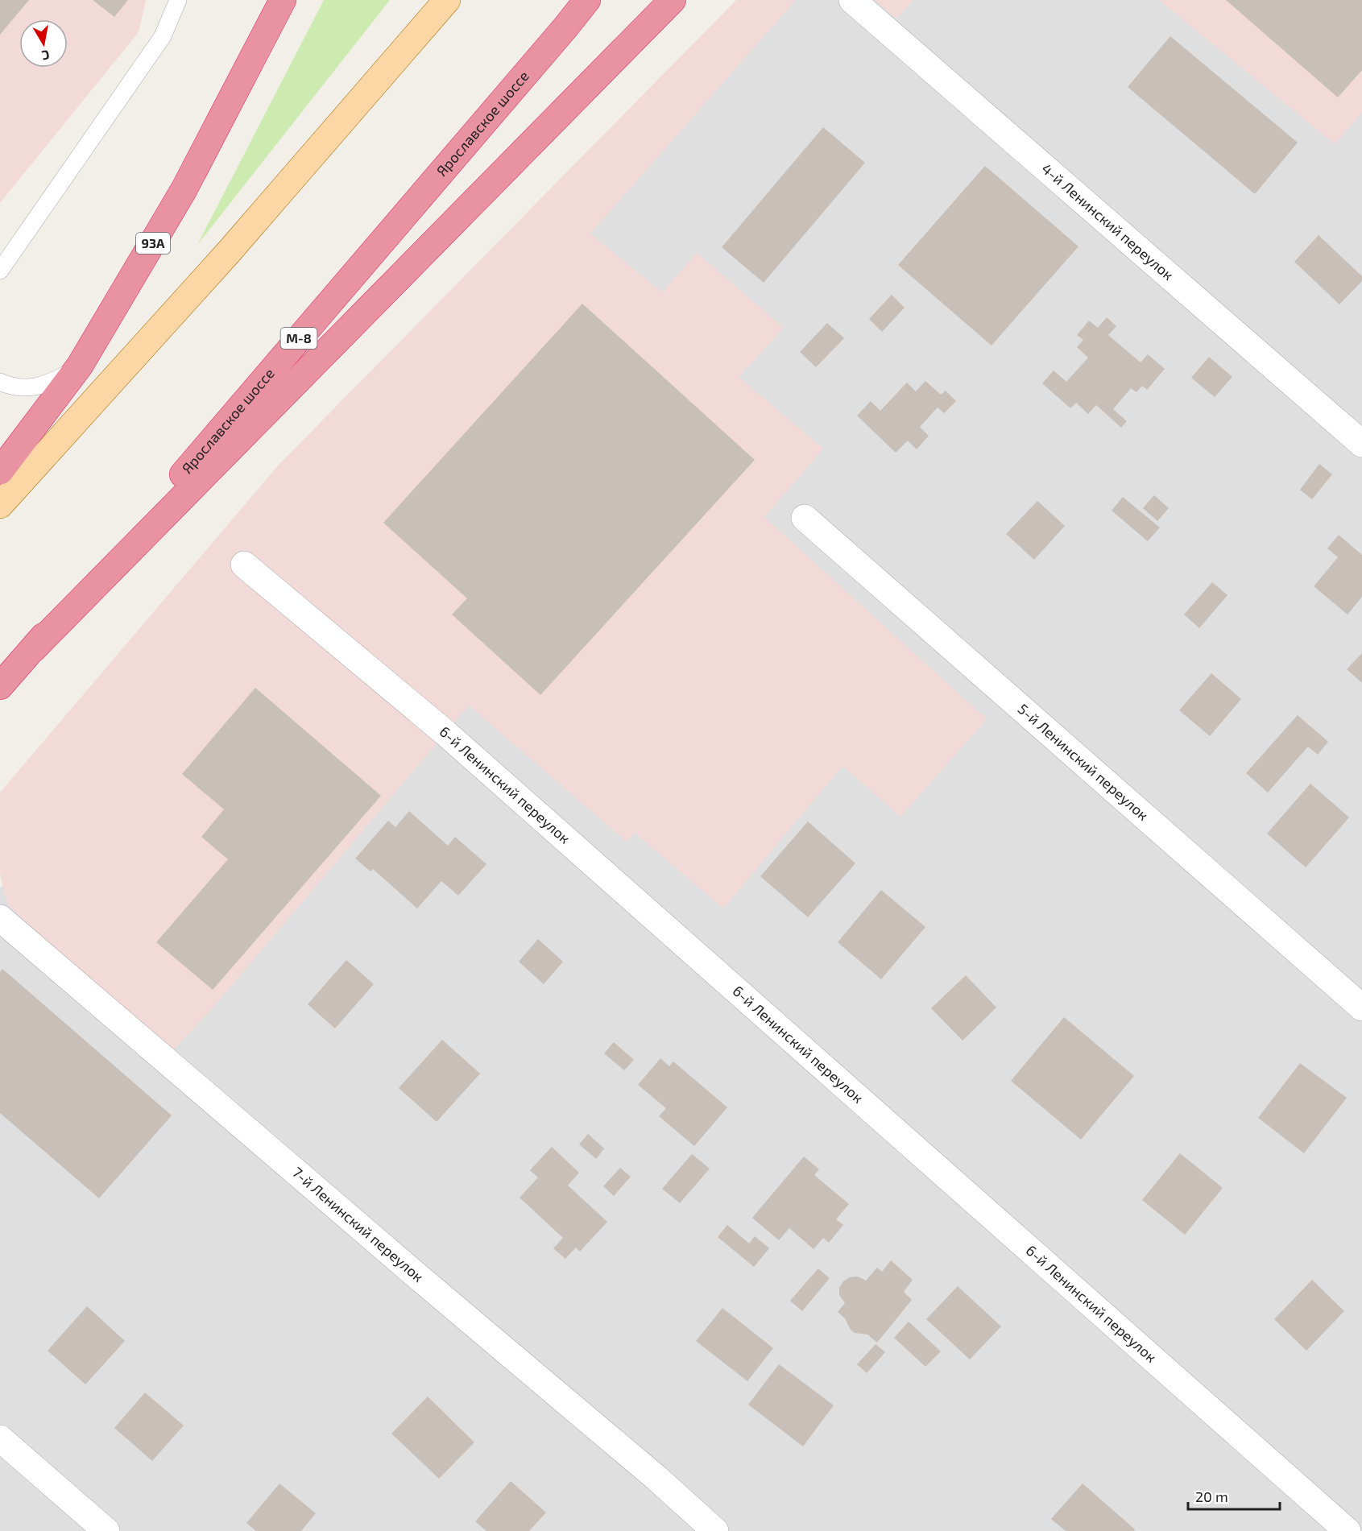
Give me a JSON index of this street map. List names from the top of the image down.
{
  "streets": {
    "highway": ["Ярославское шоссе", "93A", "М-8"],
    "street": [
      "4-й Ленинский переулок",
      "5-й Ленинский переулок",
      "6-й Ленинский переулок",
      "7-й Ленинский переулок"
    ]
  },
  "scale_bar": "20 m",
  "north": "bottom"
}
